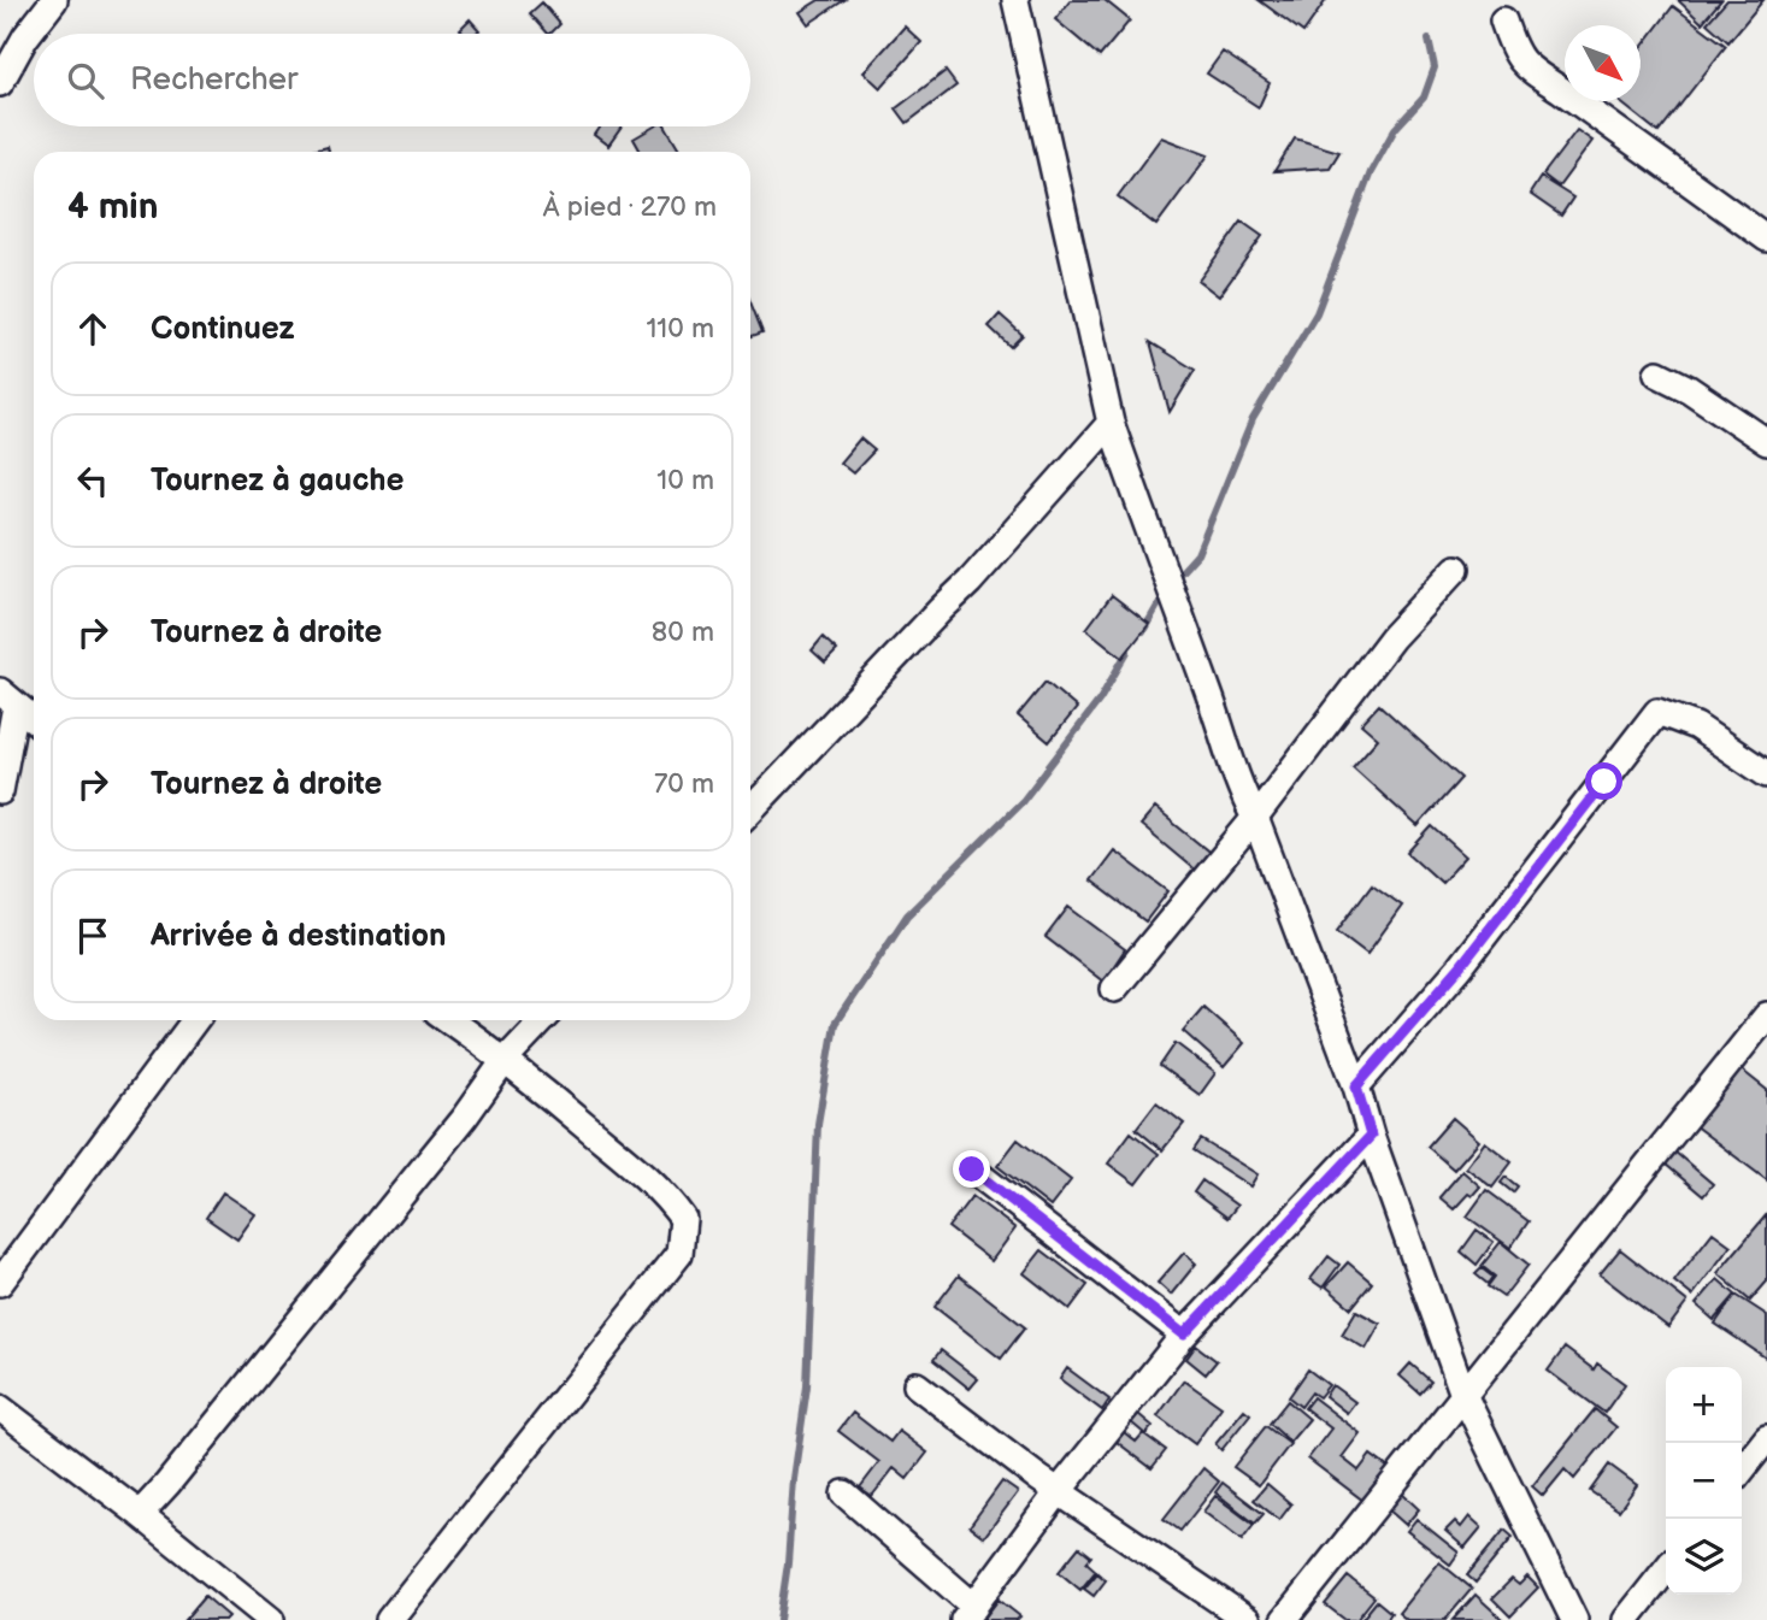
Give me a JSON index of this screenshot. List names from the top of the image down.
{
  "north": "bottom right",
  "page": {
    "search": "Rechercher",
    "heading": ["4 min", "À pied · 270 m"],
    "list": [
      ["Continuez", "110 m"],
      ["Tournez à gauche", "10 m"],
      ["Tournez à droite", "80 m"],
      ["Tournez à droite", "70 m"],
      "Arrivée à destination"
    ],
    "map_buttons": ["+", "−"]
  }
}
